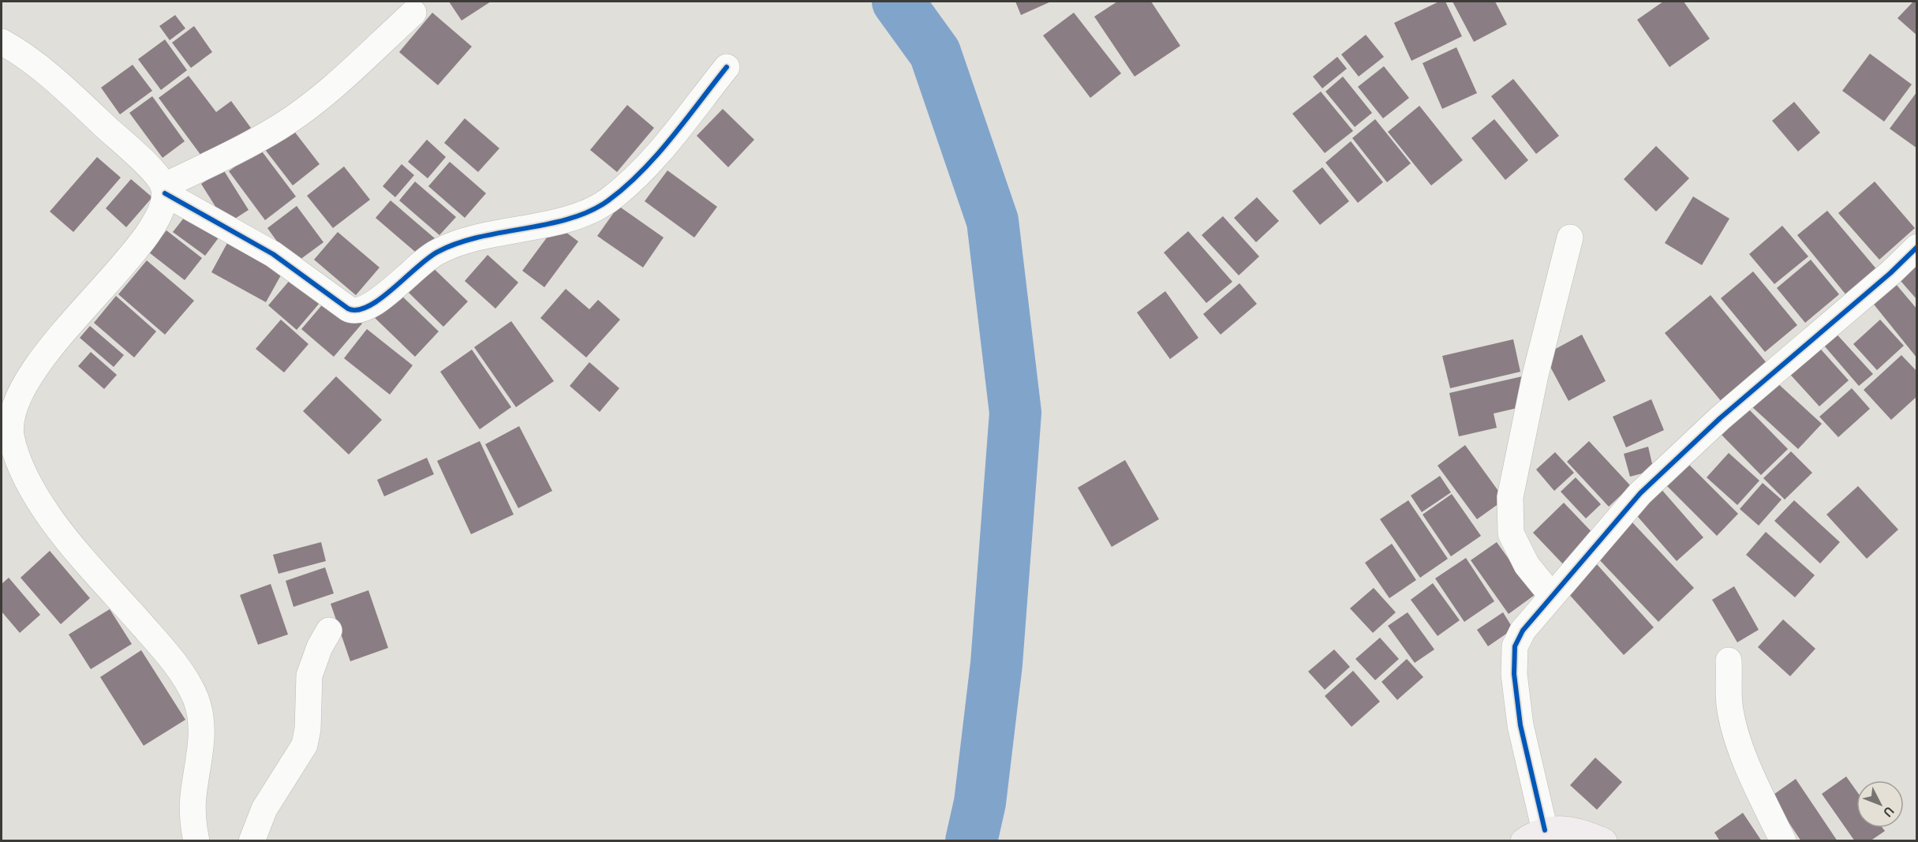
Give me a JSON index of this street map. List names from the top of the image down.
{
  "north": "bottom right"
}
